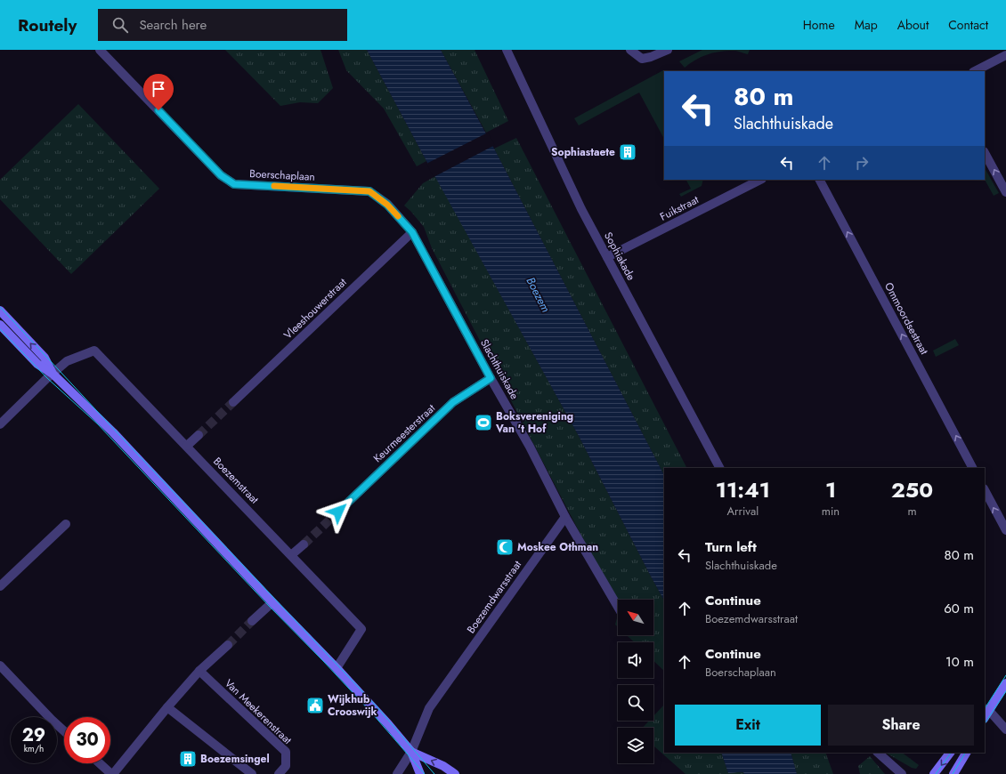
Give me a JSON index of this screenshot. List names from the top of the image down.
{
  "streets": {
    "street": [
      "Boerschaplaan",
      "Fuikstraat",
      "Sophiakade",
      "Vleeshouwerstraat",
      "Ommoordsestraat",
      "Slachthuiskade",
      "Keurmeesterstraat",
      "Boezemstraat",
      "Boezemdwarsstraat",
      "Van Meekerenstraat"
    ]
  },
  "crossings": [
    ["Boerschaplaan", "Vleeshouwerstraat"],
    ["Boerschaplaan", "Slachthuiskade"],
    ["Fuikstraat", "Sophiakade"],
    ["Vleeshouwerstraat", "Slachthuiskade"],
    ["Slachthuiskade", "Keurmeesterstraat"],
    ["Slachthuiskade", "Boezemdwarsstraat"]
  ],
  "one_way": ["Ommoordsestraat"],
  "water": ["Boezem"],
  "places": {
    "building": ["Sophiastaete", "Boezemsingel"],
    "sports": ["Boksvereniging Van 't Hof"],
    "mosque": ["Moskee Othman"],
    "public building": ["Wijkhub Crooswijk"]
  },
  "north": "top left",
  "page": {
    "header": "Routely",
    "search": "Search here",
    "nav": [
      "Home",
      "Map",
      "About",
      "Contact"
    ],
    "turn": ["80 m", "Slachthuiskade"],
    "eta": [
      "11:41",
      "Arrival",
      "1",
      "min",
      "250",
      "m"
    ],
    "list": [
      {
        "name": "Turn left",
        "note": "Slachthuiskade",
        "value": "80 m"
      },
      {
        "name": "Continue",
        "note": "Boezemdwarsstraat",
        "value": "60 m"
      },
      {
        "name": "Continue",
        "note": "Boerschaplaan",
        "value": "10 m"
      }
    ],
    "buttons": ["Exit", "Share"],
    "speed": "29 km/h",
    "limit": "30"
  }
}
